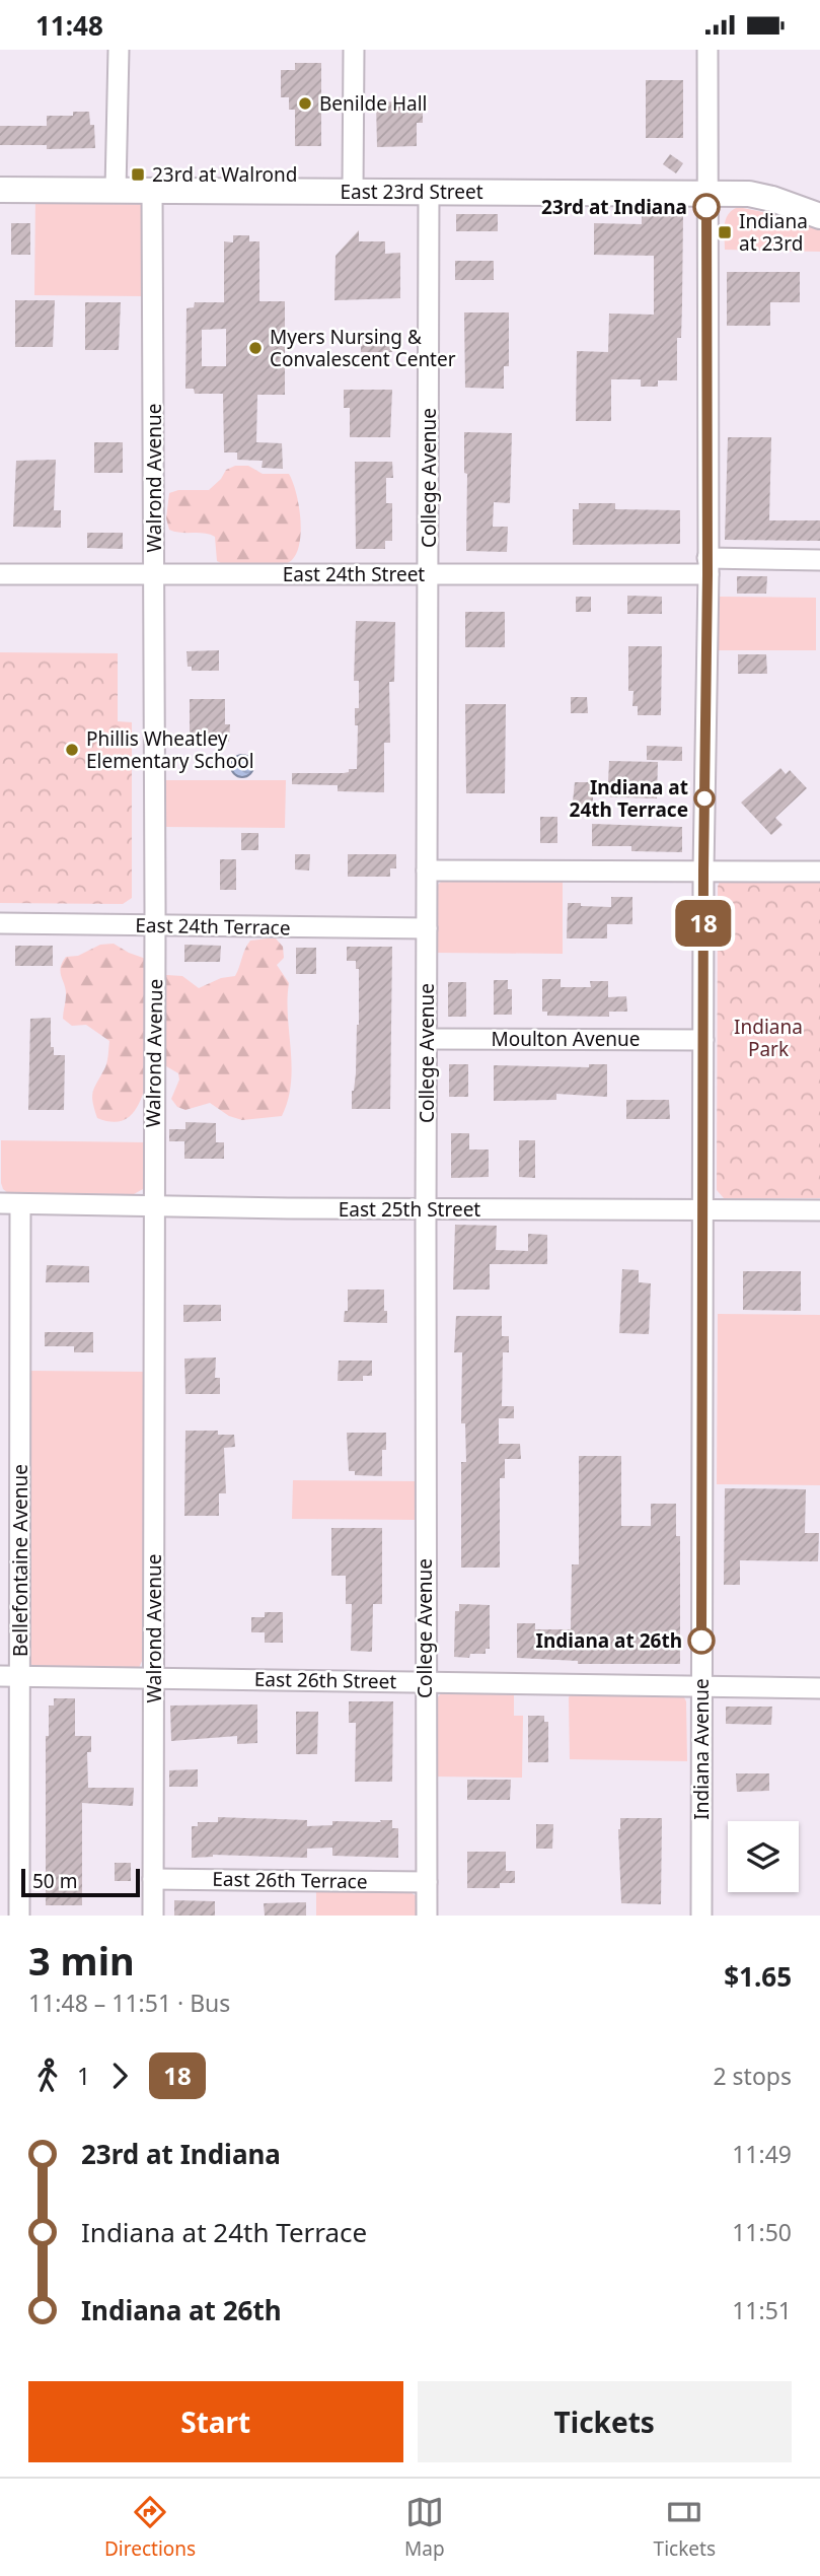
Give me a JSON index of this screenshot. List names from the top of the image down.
{
  "streets": {
    "main road": ["East 23rd Street"],
    "street": [
      "Walrond Avenue",
      "College Avenue",
      "East 24th Street",
      "East 24th Terrace",
      "Moulton Avenue",
      "East 25th Street",
      "Bellefontaine Avenue",
      "East 26th Street",
      "Indiana Avenue",
      "East 26th Terrace"
    ]
  },
  "crossings": [
    ["East 23rd Street", "Walrond Avenue"],
    ["East 23rd Street", "College Avenue"],
    ["East 23rd Street", "Indiana Avenue"],
    ["Walrond Avenue", "East 24th Street"],
    ["Walrond Avenue", "East 24th Terrace"],
    ["Walrond Avenue", "East 25th Street"],
    ["Walrond Avenue", "East 26th Street"],
    ["Walrond Avenue", "East 26th Terrace"],
    ["College Avenue", "East 24th Street"],
    ["College Avenue", "East 24th Terrace"],
    ["College Avenue", "Moulton Avenue"],
    ["College Avenue", "East 25th Street"],
    ["College Avenue", "East 26th Street"],
    ["College Avenue", "East 26th Terrace"],
    ["East 24th Street", "Indiana Avenue"],
    ["Moulton Avenue", "Indiana Avenue"],
    ["East 25th Street", "Bellefontaine Avenue"],
    ["East 25th Street", "Indiana Avenue"],
    ["Bellefontaine Avenue", "East 26th Street"],
    ["East 26th Street", "Indiana Avenue"]
  ],
  "parks": ["Indiana Park"],
  "places": {
    "other": [
      "Benilde Hall",
      "23rd at Indiana",
      "Myers Nursing & Convalescent Center",
      "Phillis Wheatley Elementary School",
      "Indiana at 24th Terrace",
      "Indiana at 26th"
    ],
    "transit": ["23rd at Walrond", "Indiana at 23rd"]
  },
  "lines": ["bus line 18"],
  "scale_bar": "50 m",
  "page": {
    "status": "11:48",
    "on_map": "18",
    "scale": "50 m",
    "heading": ["3 min", "11:48 – 11:51 · Bus", "$1.65"],
    "legs": ["1", "18", "2 stops"],
    "list": [
      {
        "name": "23rd at Indiana",
        "value": "11:49"
      },
      {
        "name": "Indiana at 24th Terrace",
        "value": "11:50"
      },
      {
        "name": "Indiana at 26th",
        "value": "11:51"
      }
    ],
    "buttons": ["Start", "Tickets"],
    "tabs": ["Directions", "Map", "Tickets"]
  }
}
